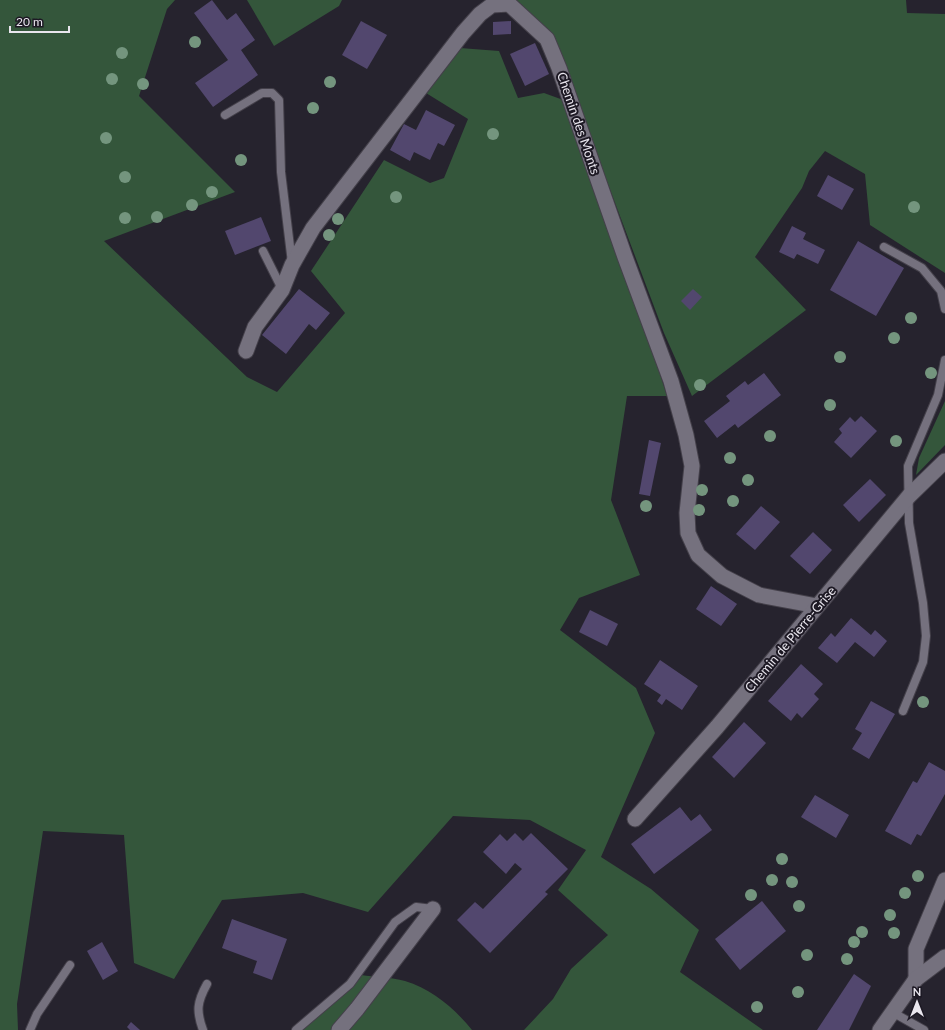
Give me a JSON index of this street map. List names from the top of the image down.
{
  "streets": {
    "street": ["Chemin des Monts", "Chemin de Pierre-Grise"]
  },
  "crossings": [
    ["Chemin des Monts", "Chemin de Pierre-Grise"]
  ],
  "scale_bar": "20 m",
  "north": "top"
}
